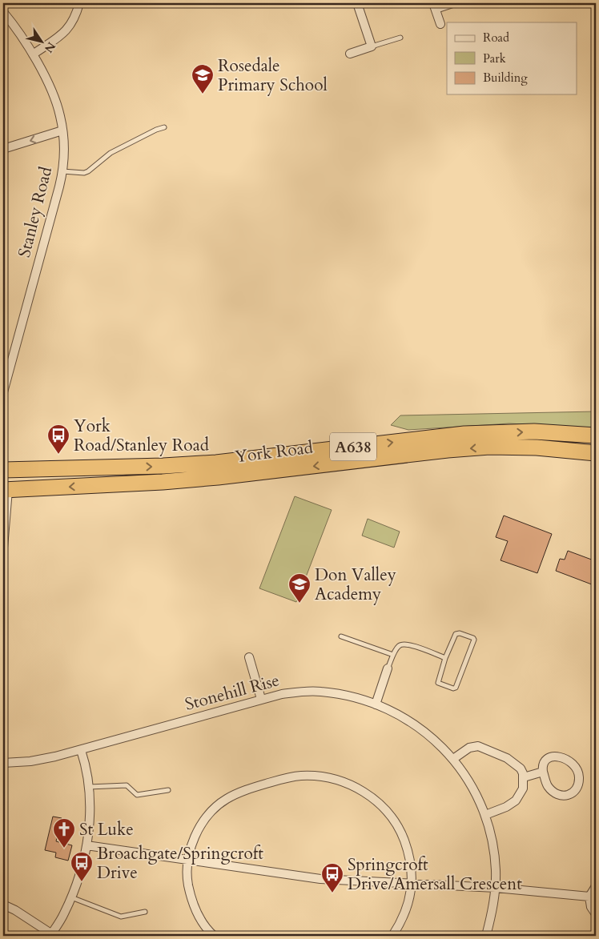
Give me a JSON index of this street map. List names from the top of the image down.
{
  "streets": {
    "highway": ["A638", "York Road"],
    "street": ["Stanley Road", "Stonehill Rise"]
  },
  "places": {
    "school or university": ["Rosedale Primary School", "Don Valley Academy"],
    "bus stop": ["York Road/Stanley Road", "Broachgate/Springcroft Drive", "Springcroft Drive/Amersall Crescent"],
    "church": ["St Luke"]
  },
  "legend": ["Road", "Park", "Building"],
  "north": "bottom right"
}
